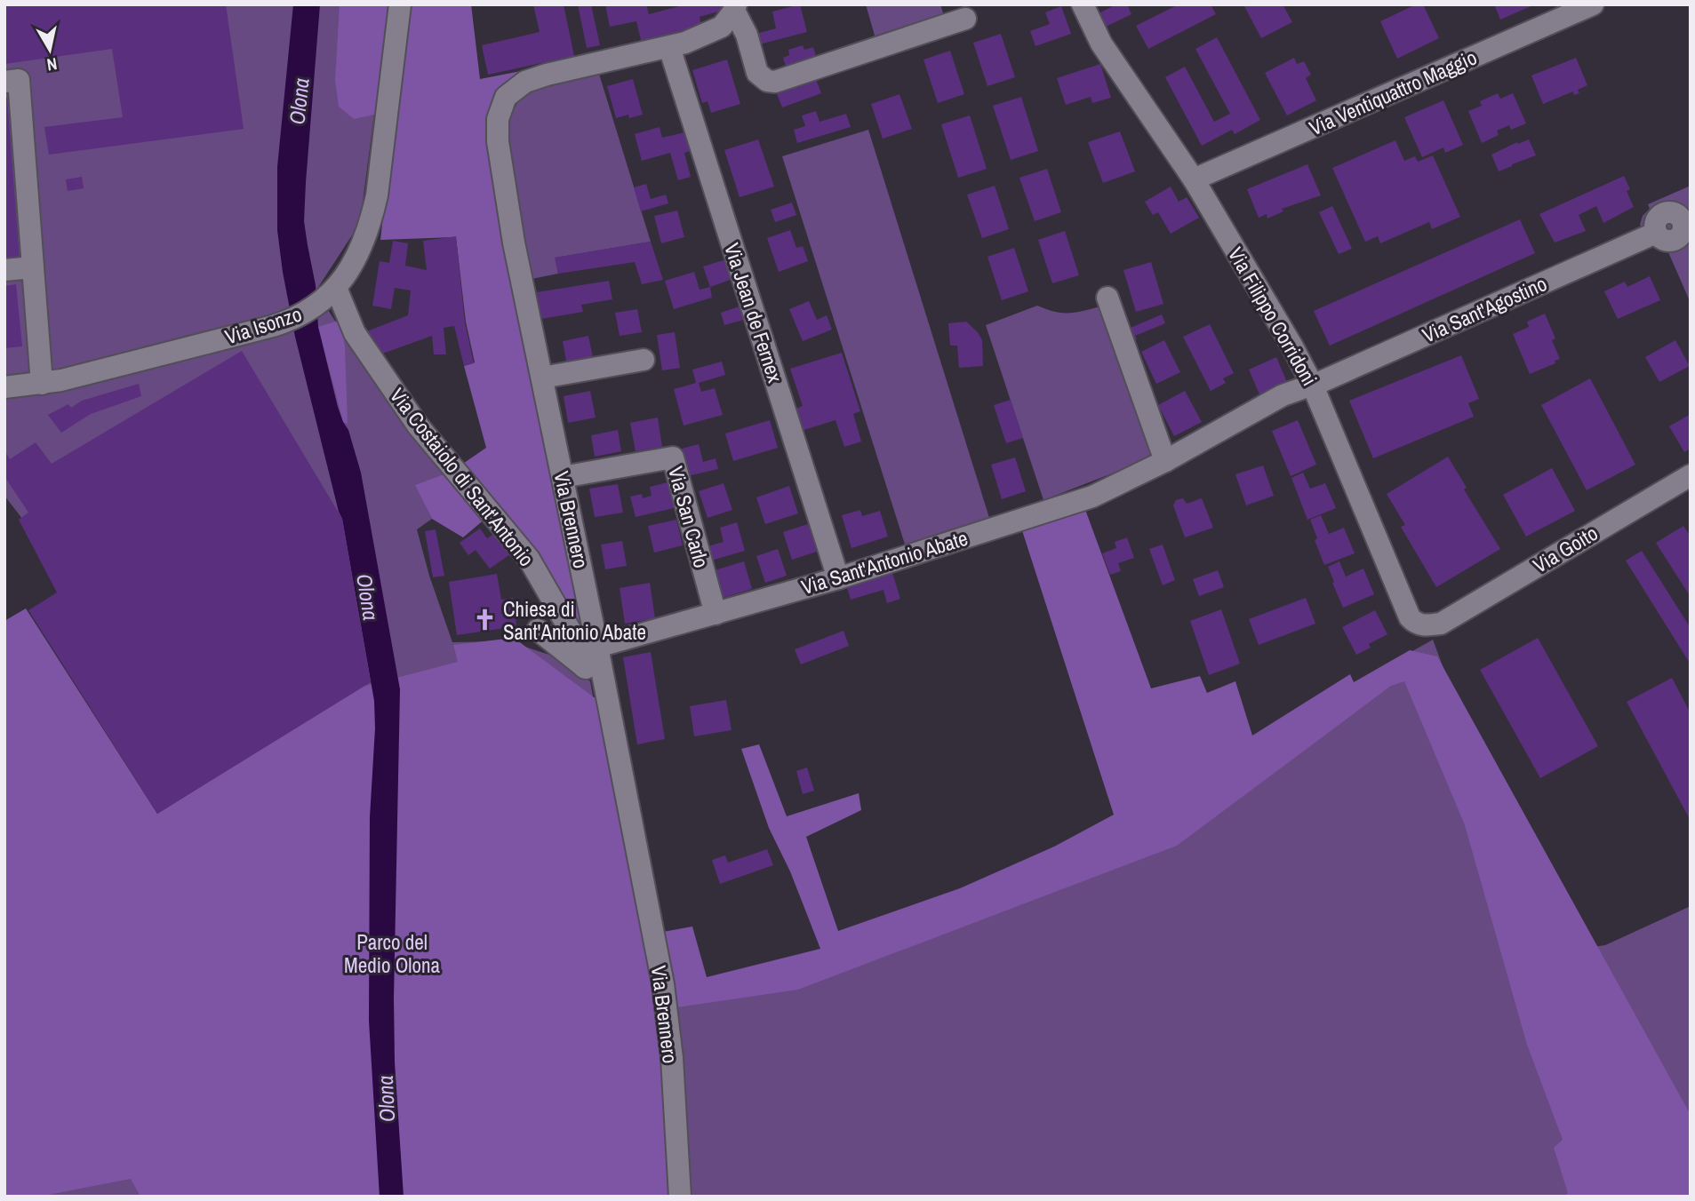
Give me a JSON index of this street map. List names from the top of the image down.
{
  "streets": {
    "street": [
      "Via Ventiquattro Maggio",
      "Via Sant'Agostino",
      "Via Jean de Fernex",
      "Via Filippo Corridoni",
      "Via Isonzo",
      "Via Costaiolo di Sant'Antonio",
      "Via San Carlo",
      "Via Brennero",
      "Via Goito",
      "Via Sant'Antonio Abate"
    ]
  },
  "crossings": [
    ["Via Ventiquattro Maggio", "Via Filippo Corridoni"],
    ["Via Sant'Agostino", "Via Filippo Corridoni"],
    ["Via Sant'Agostino", "Via Sant'Antonio Abate"],
    ["Via Jean de Fernex", "Via Brennero"],
    ["Via Jean de Fernex", "Via Sant'Antonio Abate"],
    ["Via Filippo Corridoni", "Via Goito"],
    ["Via Filippo Corridoni", "Via Sant'Antonio Abate"],
    ["Via Isonzo", "Via Costaiolo di Sant'Antonio"],
    ["Via Costaiolo di Sant'Antonio", "Via Brennero"],
    ["Via San Carlo", "Via Brennero"],
    ["Via San Carlo", "Via Sant'Antonio Abate"],
    ["Via Brennero", "Via Sant'Antonio Abate"]
  ],
  "water": ["Olona"],
  "parks": ["Parco del Medio Olona"],
  "places": {
    "church": ["Chiesa di Sant'Antonio Abate"]
  },
  "north": "bottom"
}
